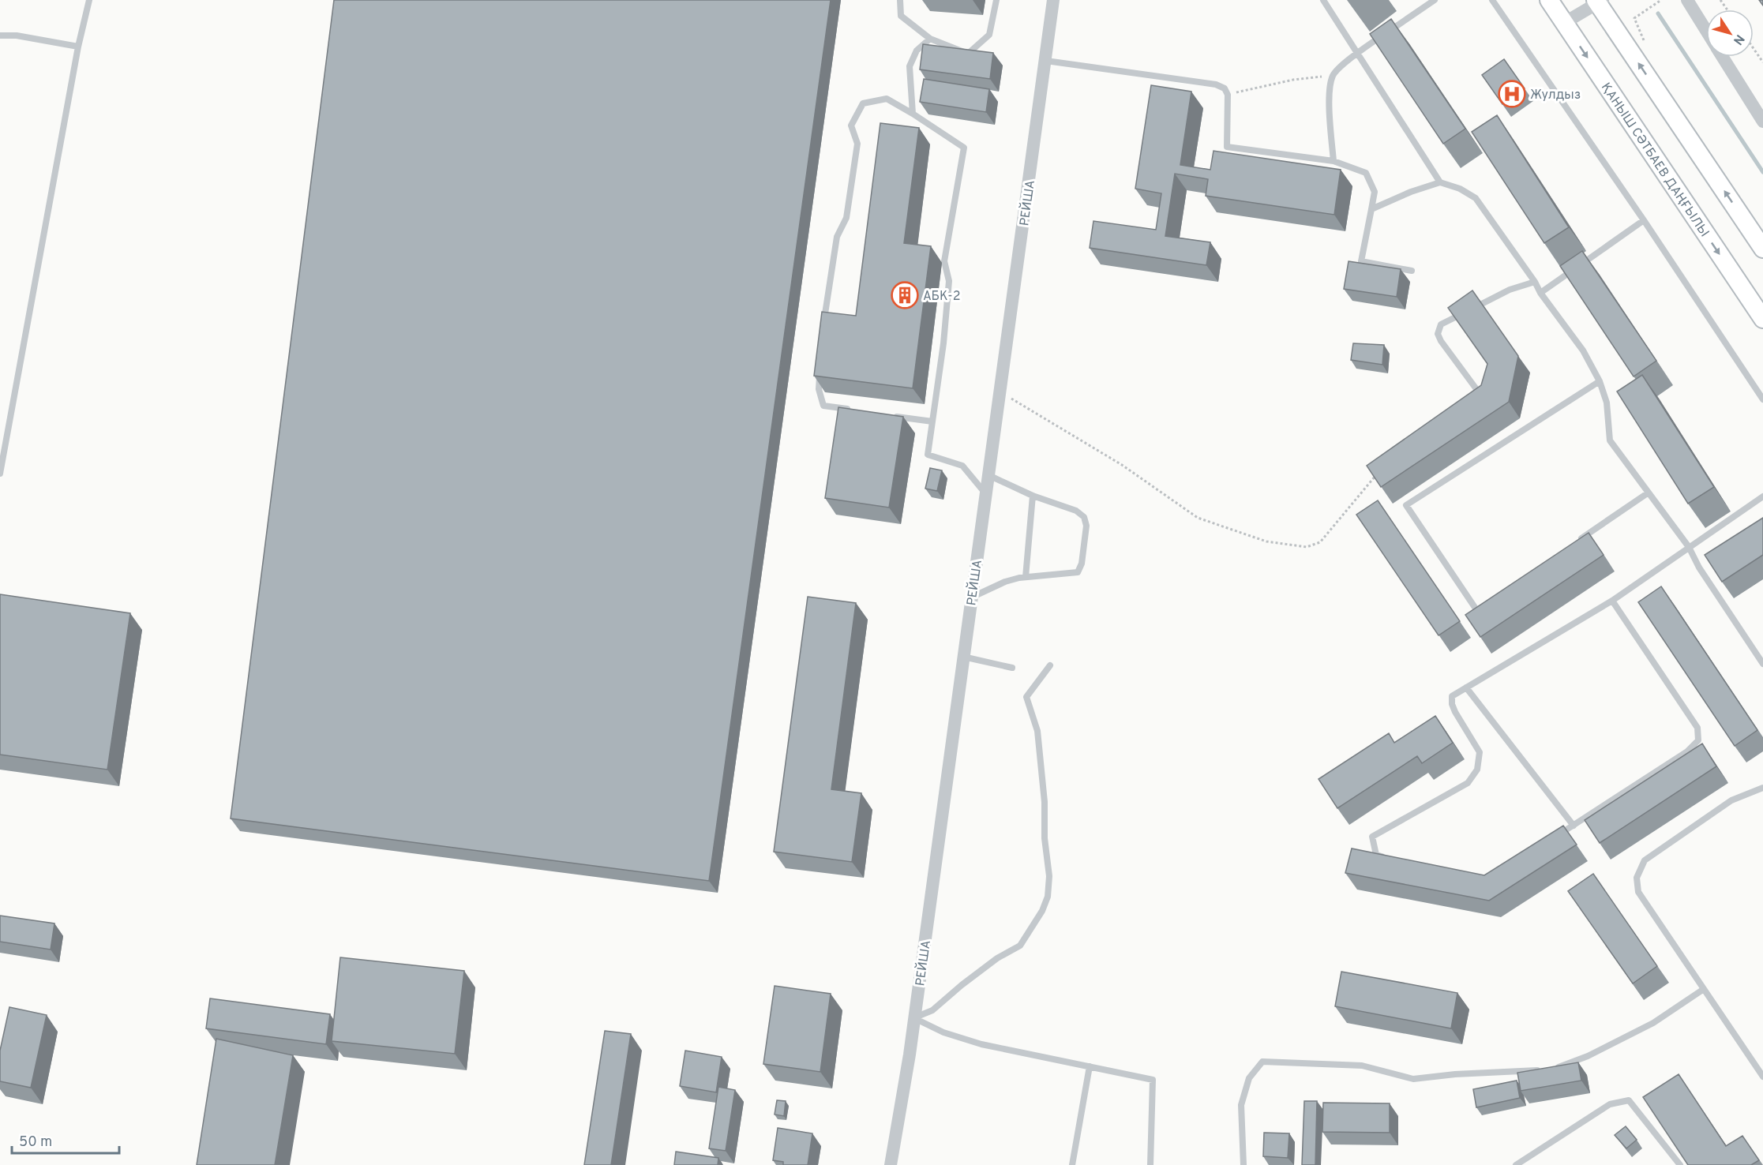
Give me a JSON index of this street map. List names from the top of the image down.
{
  "streets": {
    "main road": ["ҚАНЫШ СӘТБАЕВ ДАҢҒЫЛЫ"],
    "street": ["РЕЙША"]
  },
  "places": {
    "hospital": ["Жулдыз"],
    "building": ["АБК-2"]
  },
  "scale_bar": "50 m",
  "north": "bottom right"
}
